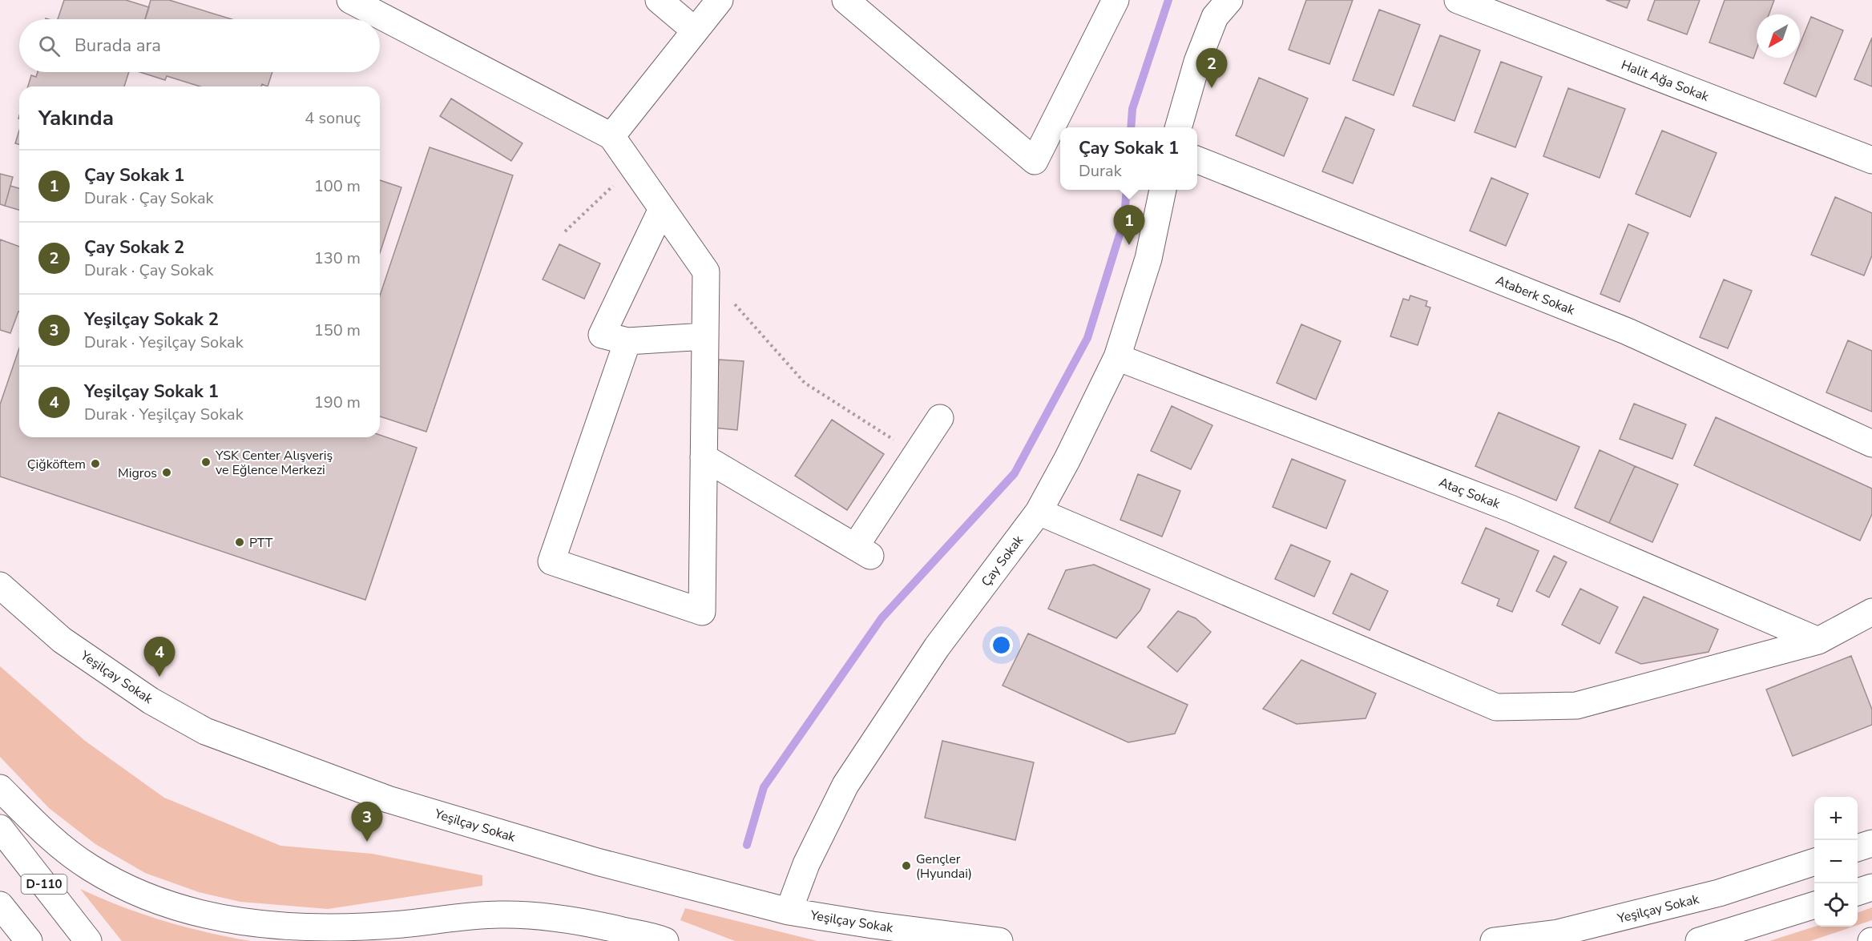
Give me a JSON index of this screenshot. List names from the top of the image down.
{
  "streets": {
    "main road": [
      "Halit Ağa Sokak",
      "Ataberk Sokak",
      "Ataç Sokak",
      "Çay Sokak",
      "Yeşilçay Sokak",
      "D-110"
    ]
  },
  "crossings": [
    ["Ataç Sokak", "Çay Sokak"],
    ["Çay Sokak", "Yeşilçay Sokak"]
  ],
  "places": [
    "YSK Center Alışveriş ve Eğlence Merkezi",
    "Çiğköftem",
    "Migros",
    "PTT",
    "Gençler (Hyundai)"
  ],
  "north": "bottom left",
  "page": {
    "search": "Burada ara",
    "pins": [
      "2",
      "1",
      "4",
      "3"
    ],
    "heading": ["Yakında", "4 sonuç"],
    "popup": ["Çay Sokak 1", "Durak"],
    "list": [
      {
        "mark": "1",
        "name": "Çay Sokak 1",
        "note": "Durak · Çay Sokak",
        "value": "100 m"
      },
      {
        "mark": "2",
        "name": "Çay Sokak 2",
        "note": "Durak · Çay Sokak",
        "value": "130 m"
      },
      {
        "mark": "3",
        "name": "Yeşilçay Sokak 2",
        "note": "Durak · Yeşilçay Sokak",
        "value": "150 m"
      },
      {
        "mark": "4",
        "name": "Yeşilçay Sokak 1",
        "note": "Durak · Yeşilçay Sokak",
        "value": "190 m"
      }
    ],
    "map_buttons": ["+", "−"]
  }
}
